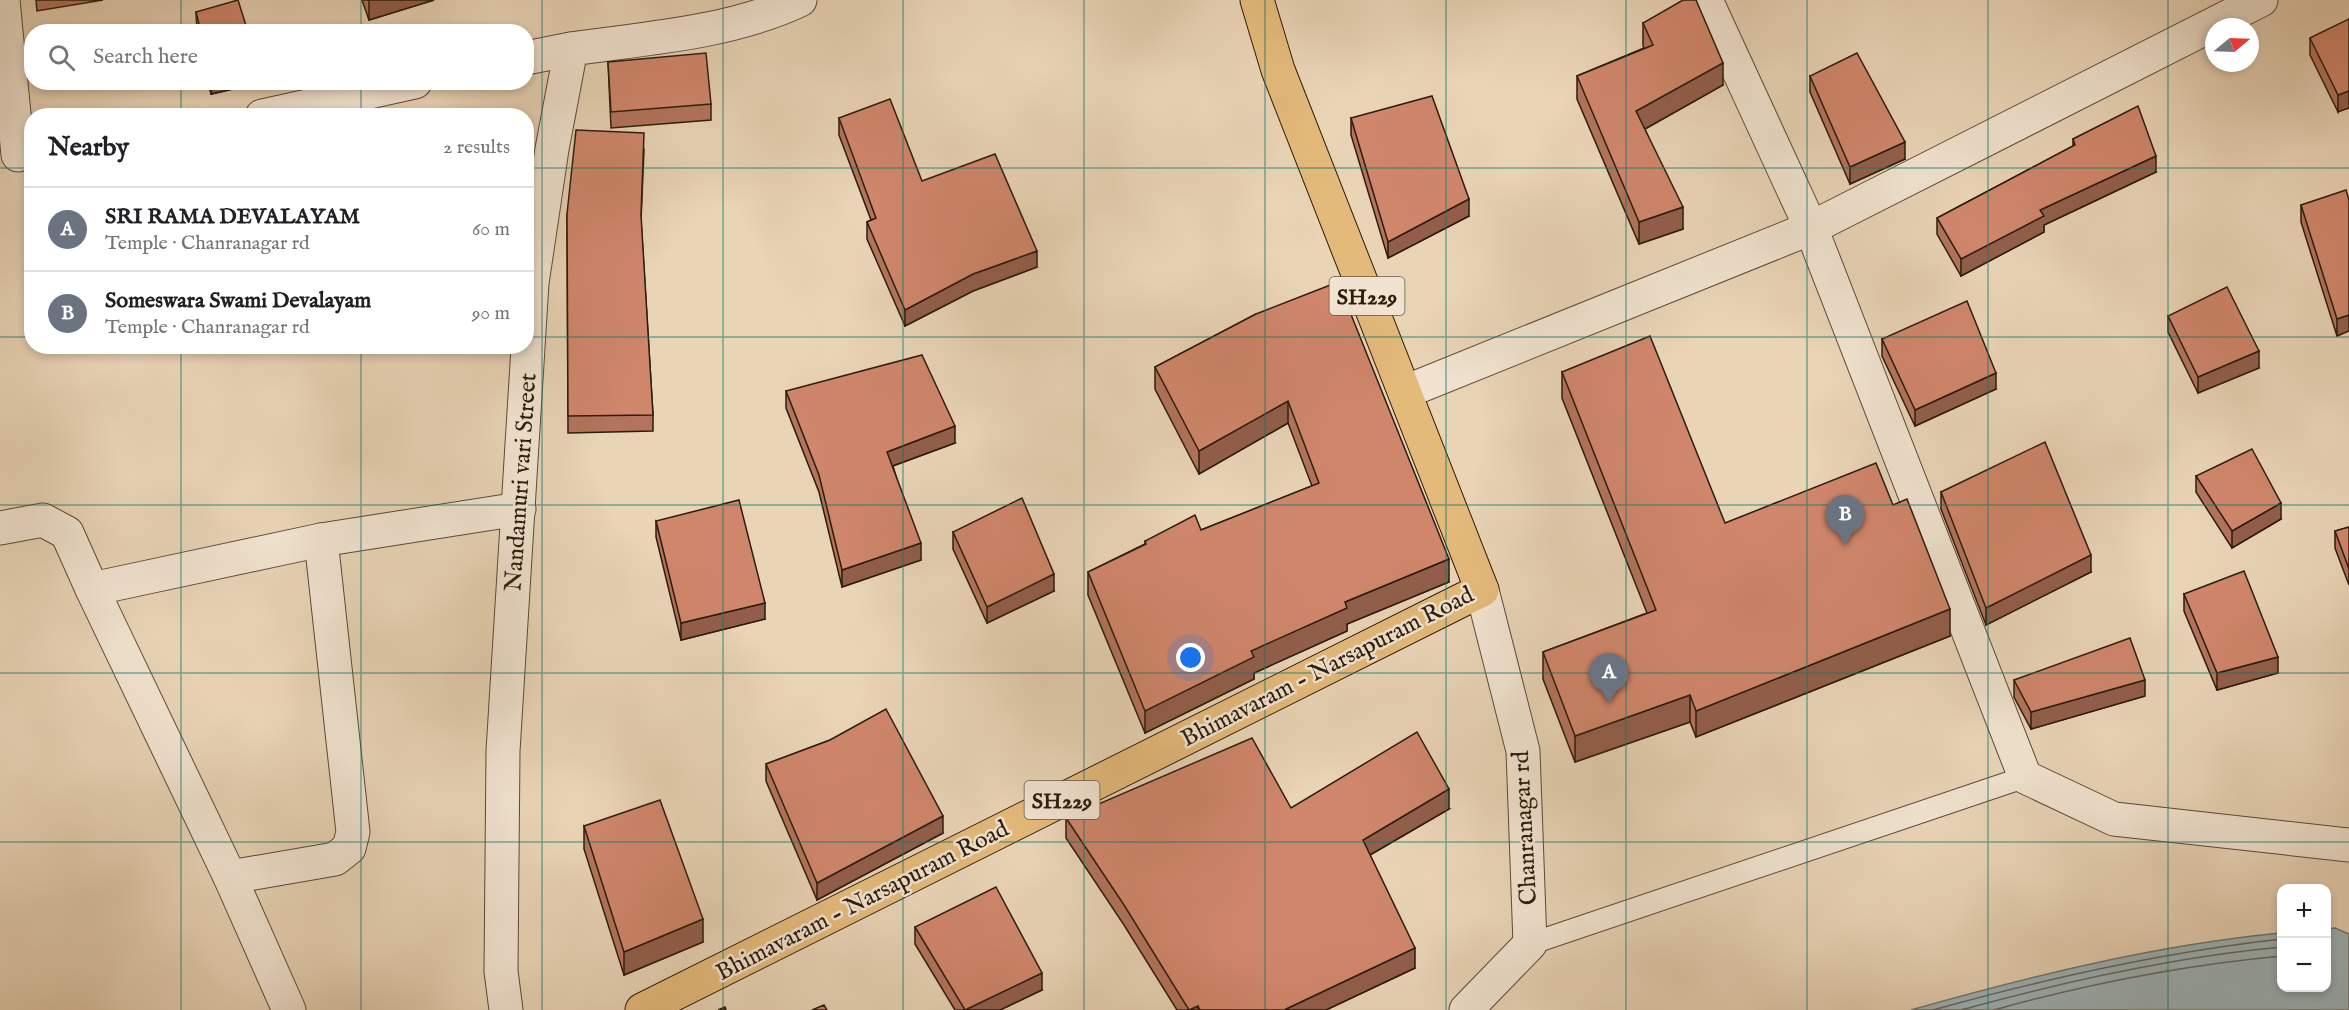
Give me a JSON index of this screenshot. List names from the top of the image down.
{
  "streets": {
    "main road": ["SH229", "Bhimavaram - Narsapuram Road"],
    "street": ["Nandamuri vari Street", "Chanranagar rd"]
  },
  "crossings": [
    ["Bhimavaram - Narsapuram Road", "Chanranagar rd"]
  ],
  "north": "right",
  "page": {
    "search": "Search here",
    "heading": ["Nearby", "2 results"],
    "list": [
      {
        "mark": "A",
        "name": "SRI RAMA DEVALAYAM",
        "note": "Temple · Chanranagar rd",
        "value": "60 m"
      },
      {
        "mark": "B",
        "name": "Someswara Swami Devalayam",
        "note": "Temple · Chanranagar rd",
        "value": "90 m"
      }
    ],
    "pins": ["B", "A"],
    "map_buttons": ["+", "−"]
  }
}
